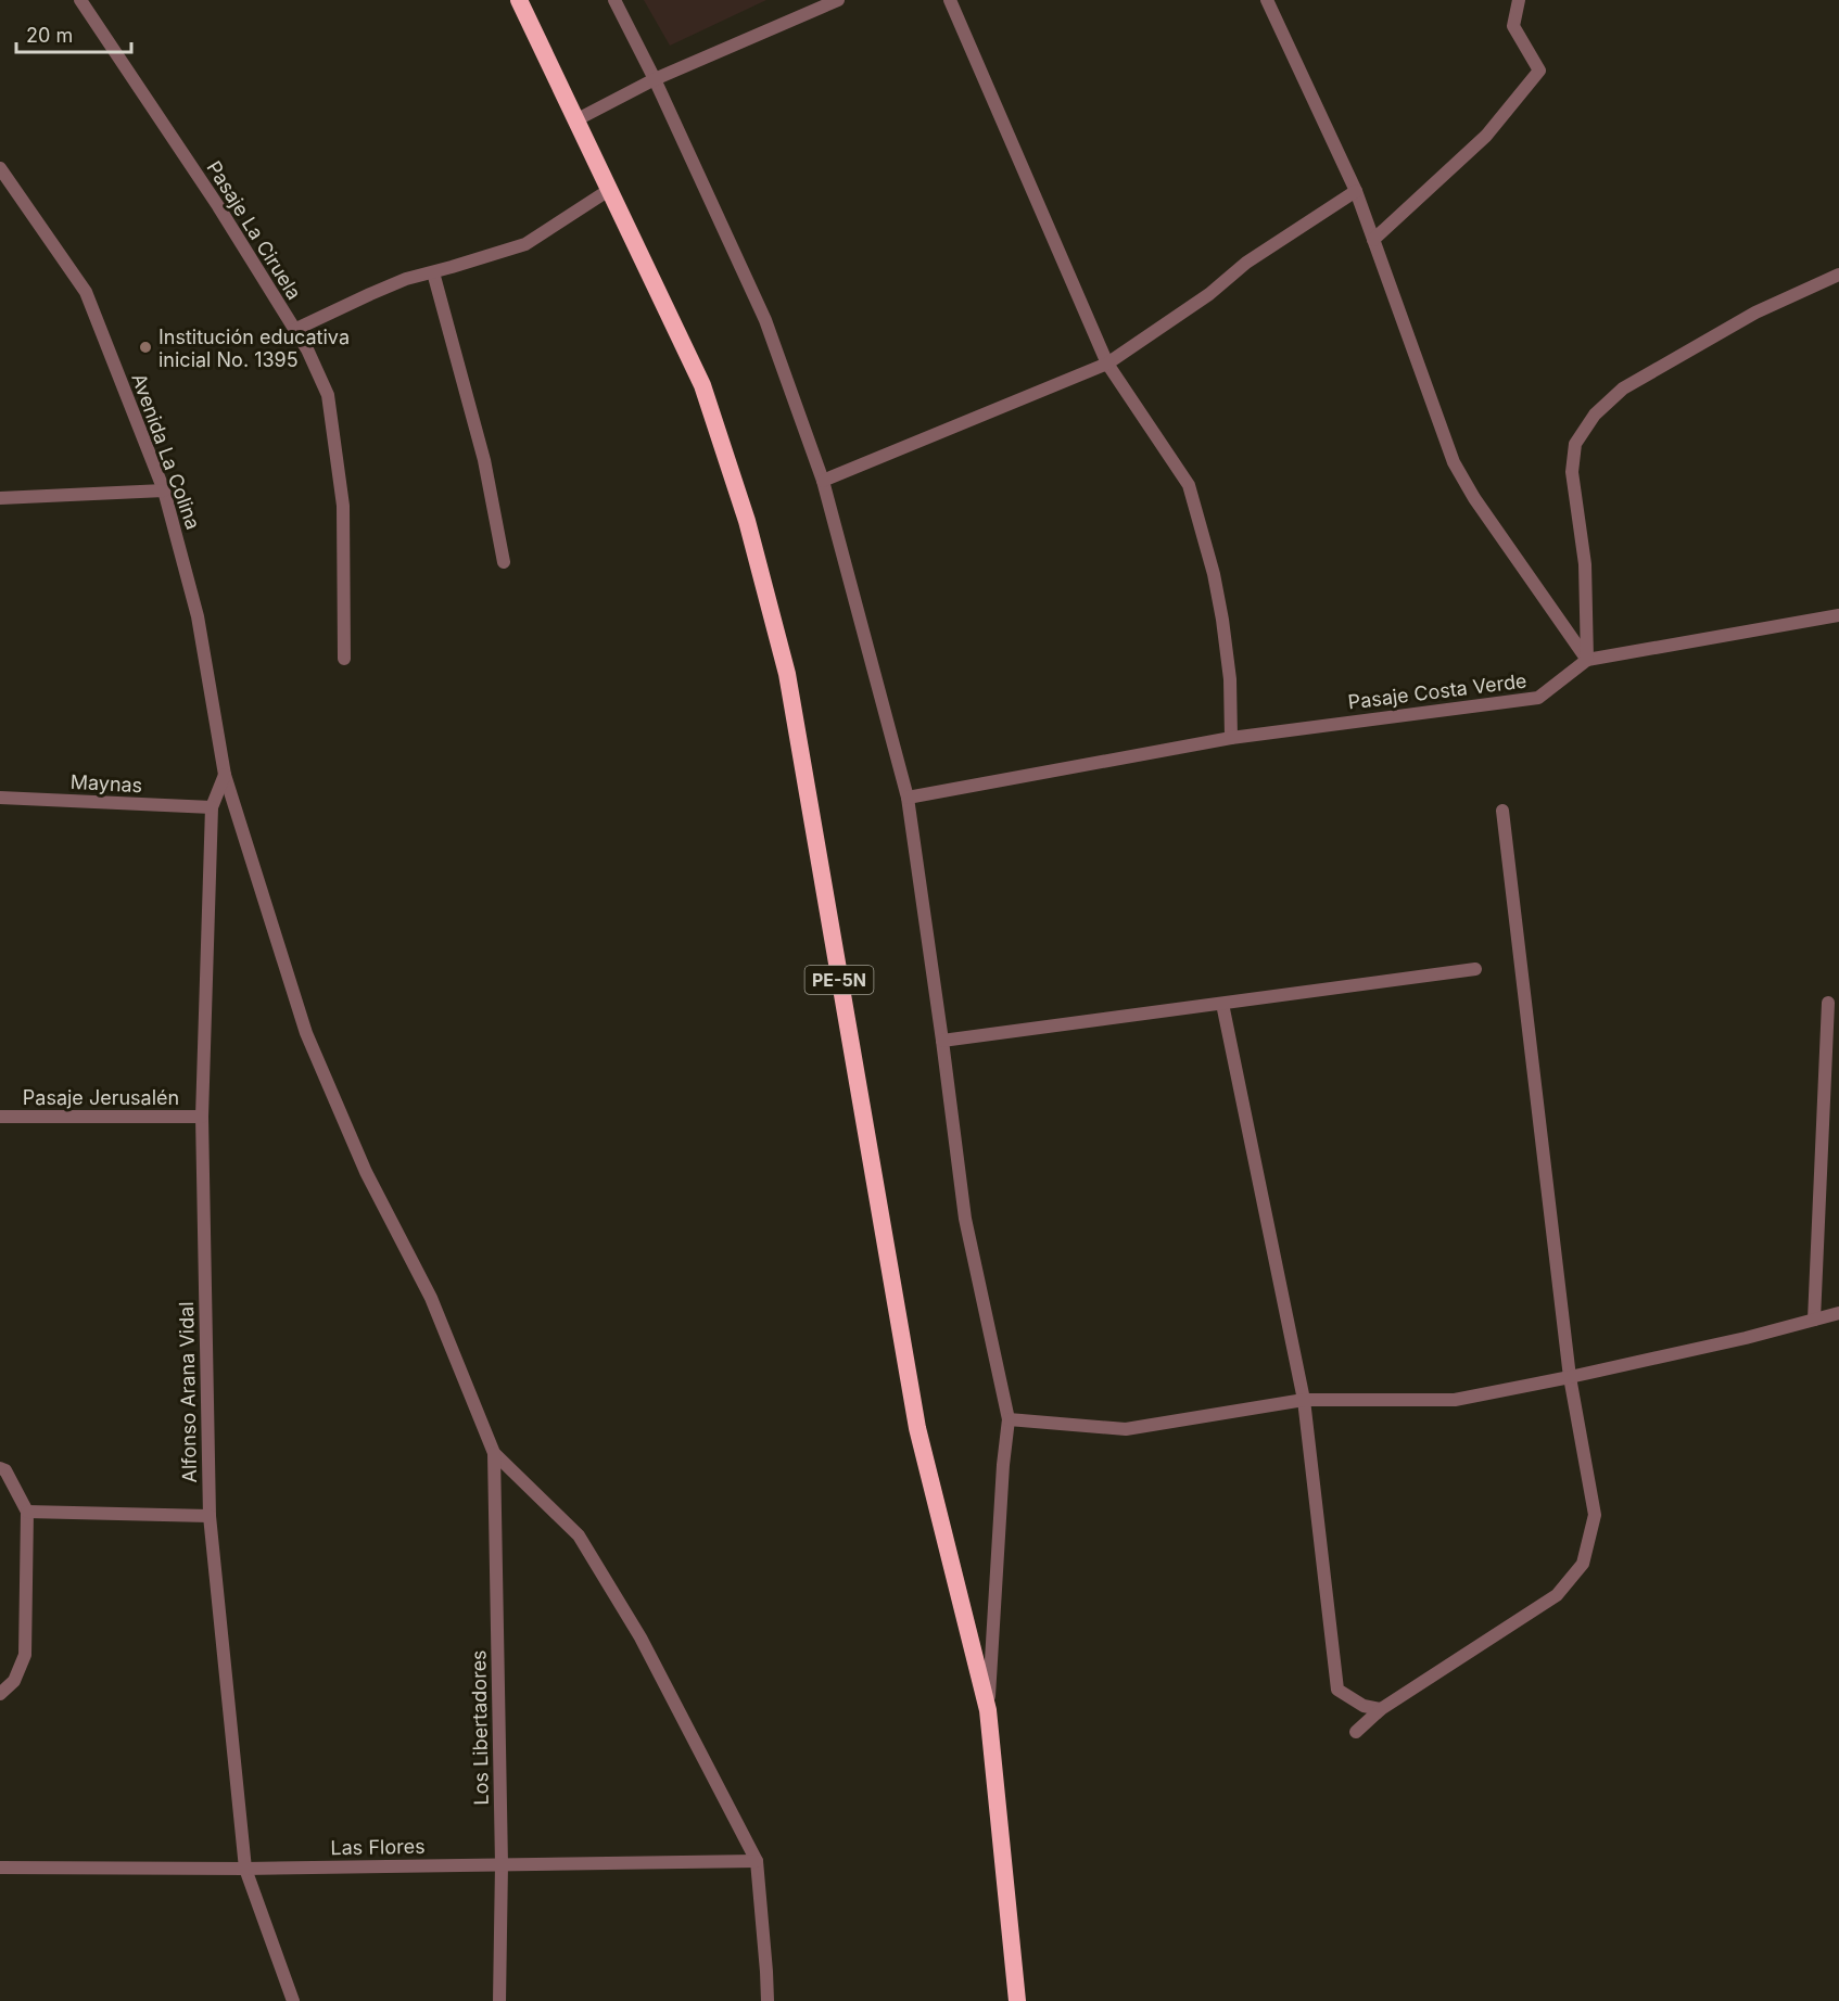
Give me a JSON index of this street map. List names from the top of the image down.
{
  "streets": {
    "highway": ["PE-5N"],
    "street": [
      "Pasaje La Ciruela",
      "Avenida La Colina",
      "Pasaje Costa Verde",
      "Maynas",
      "Pasaje Jerusalén",
      "Alfonso Arana Vidal",
      "Los Libertadores",
      "Las Flores"
    ]
  },
  "crossings": [
    ["Avenida La Colina", "Alfonso Arana Vidal"],
    ["Avenida La Colina", "Los Libertadores"],
    ["Maynas", "Alfonso Arana Vidal"],
    ["Pasaje Jerusalén", "Alfonso Arana Vidal"],
    ["Alfonso Arana Vidal", "Las Flores"],
    ["Los Libertadores", "Las Flores"]
  ],
  "places": ["Institución educativa inicial No. 1395"],
  "scale_bar": "20 m"
}
